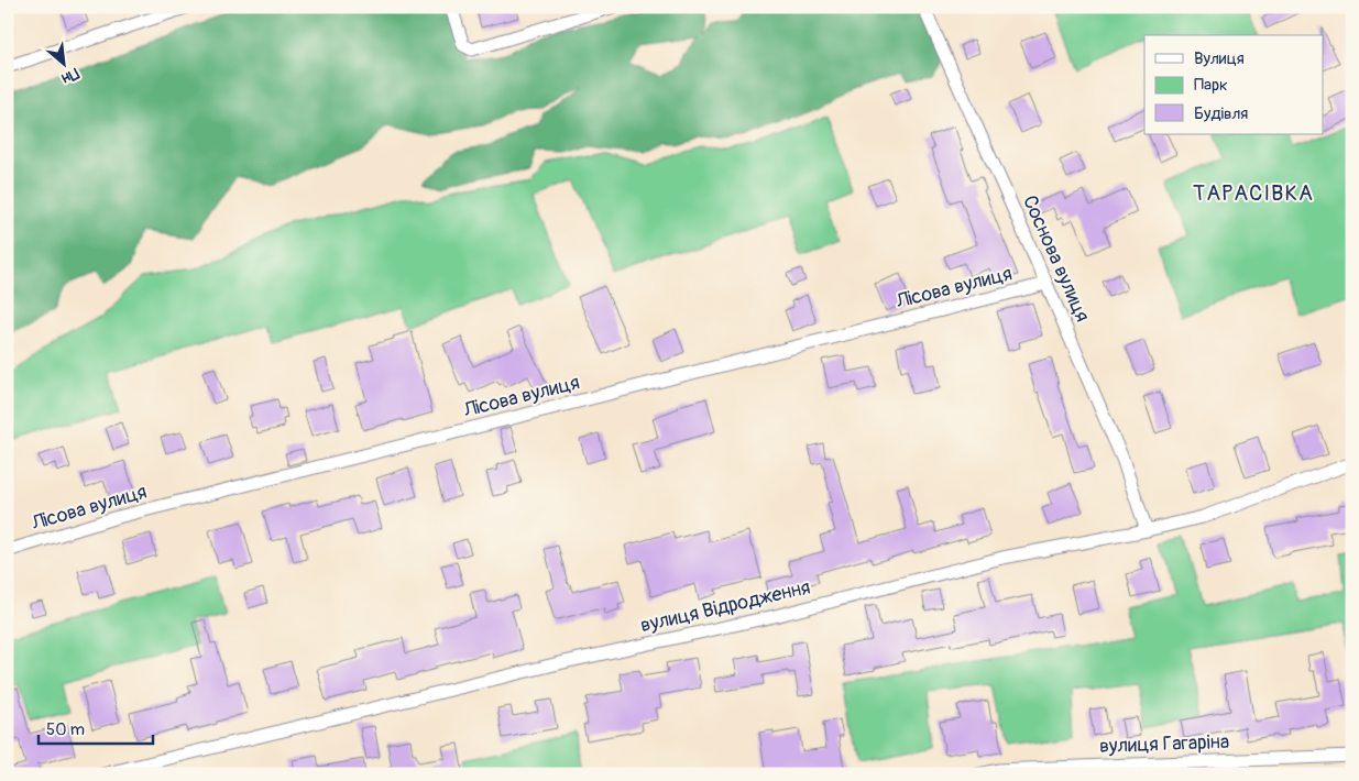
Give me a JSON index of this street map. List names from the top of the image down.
{
  "streets": {
    "street": [
      "Соснова вулиця",
      "Лісова вулиця",
      "вулиця Відродження",
      "вулиця Гагаріна"
    ]
  },
  "crossings": [
    ["Соснова вулиця", "Лісова вулиця"],
    ["Соснова вулиця", "вулиця Відродження"]
  ],
  "districts": ["ТАРАСІВКА"],
  "legend": ["Вулиця", "Парк", "Будівля"],
  "scale_bar": "50 m",
  "north": "bottom right"
}
